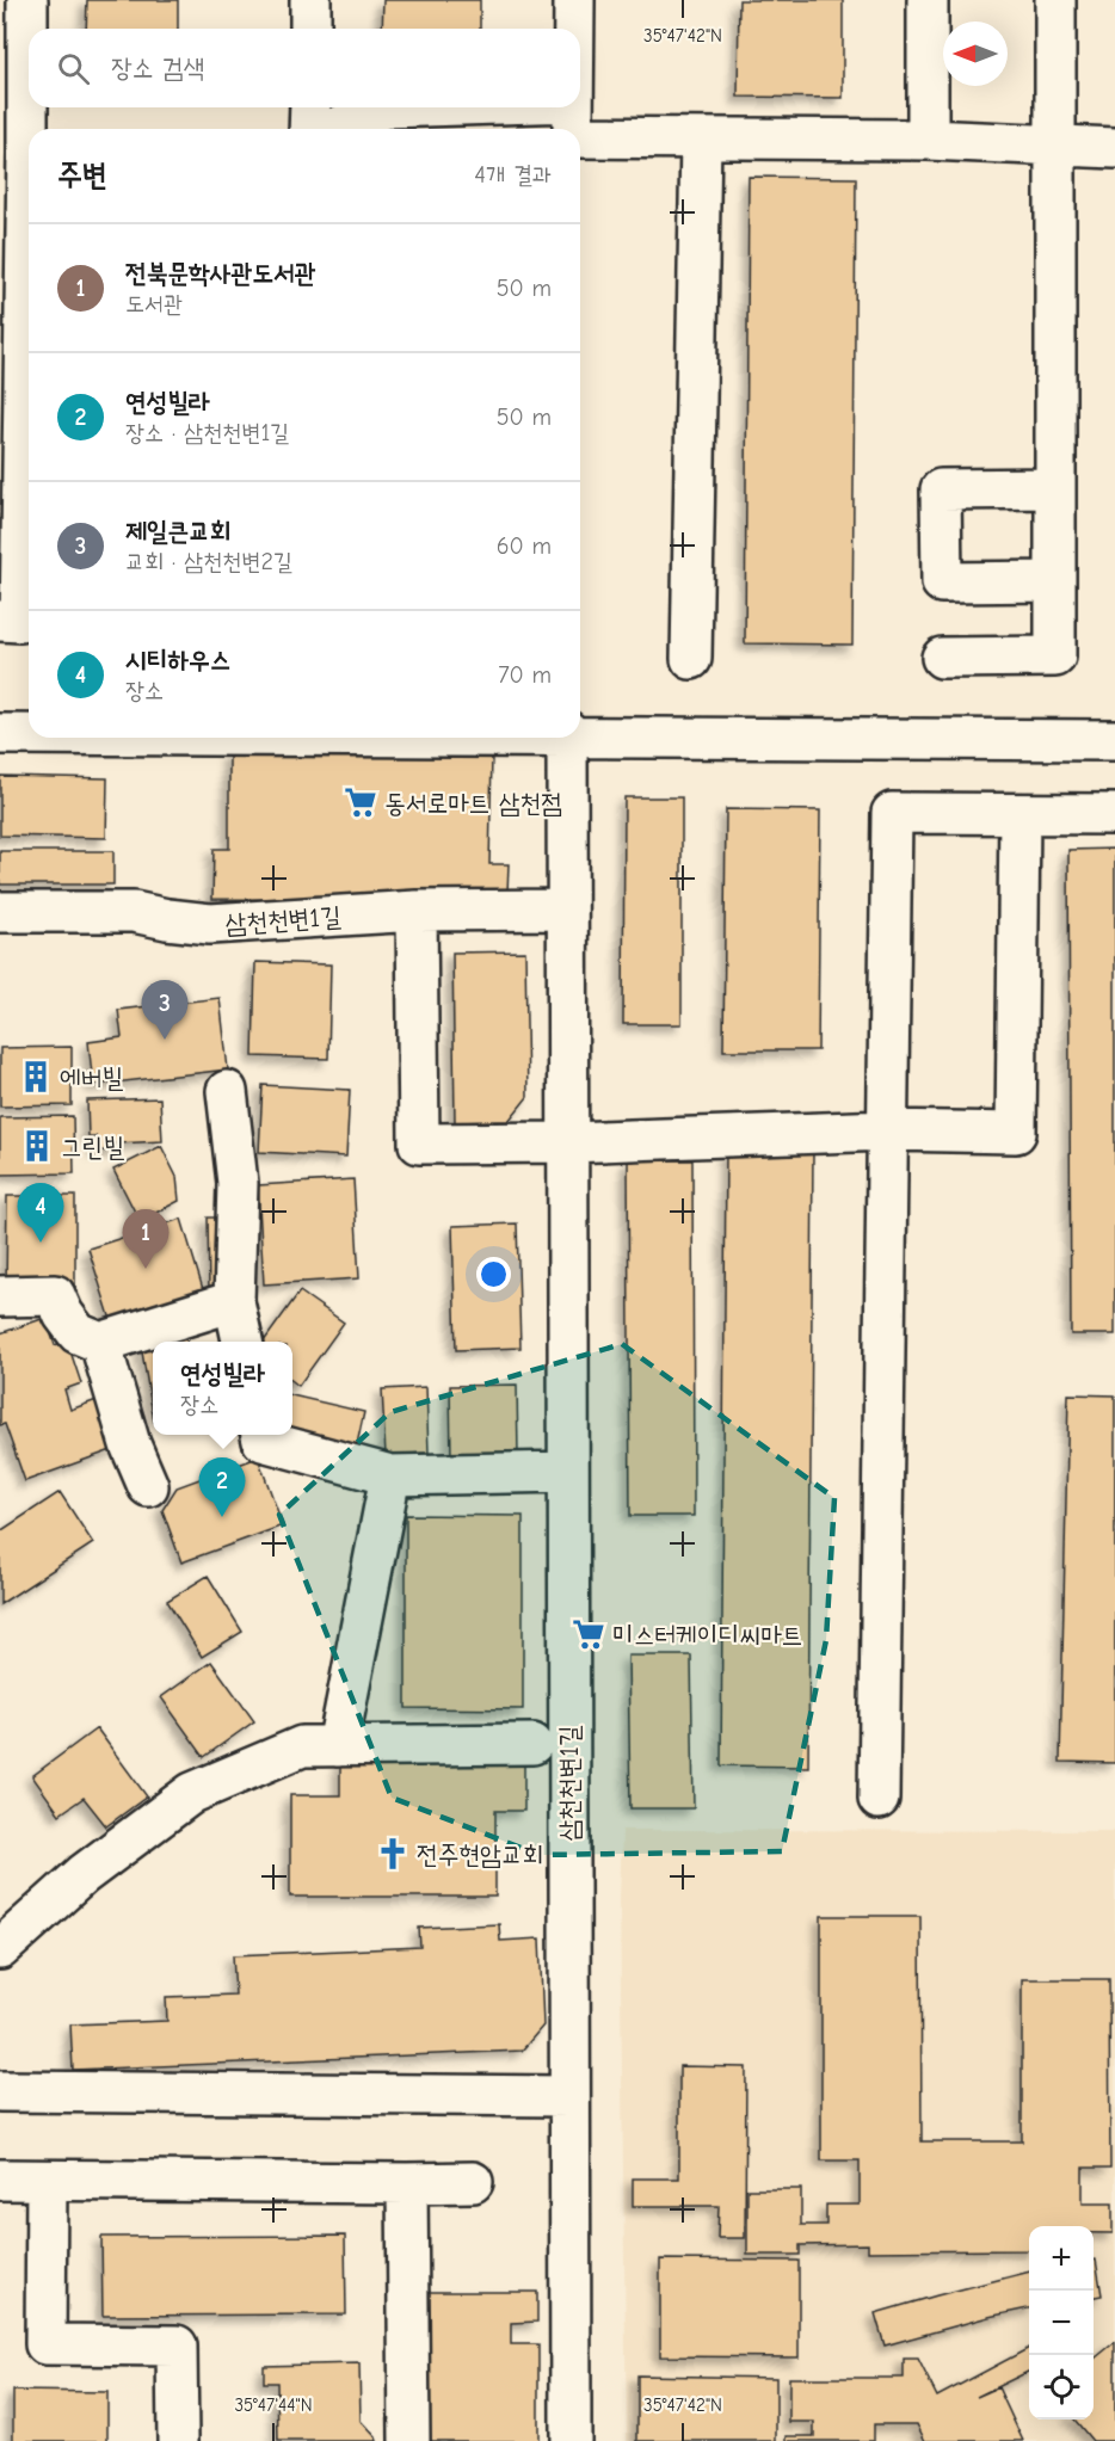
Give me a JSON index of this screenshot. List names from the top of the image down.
{
  "streets": {
    "street": ["삼천천변1길"]
  },
  "places": {
    "supermarket": ["동서로마트 삼천점", "미스터케이디씨마트"],
    "building": ["에버빌", "그린빌"],
    "church": ["전주현암교회"]
  },
  "north": "left",
  "page": {
    "search": "장소 검색",
    "heading": ["주변", "4개 결과"],
    "list": [
      {
        "mark": "1",
        "name": "전북문학사관도서관",
        "note": "도서관",
        "value": "50 m"
      },
      {
        "mark": "2",
        "name": "연성빌라",
        "note": "장소 · 삼천천변1길",
        "value": "50 m"
      },
      {
        "mark": "3",
        "name": "제일큰교회",
        "note": "교회 · 삼천천변2길",
        "value": "60 m"
      },
      {
        "mark": "4",
        "name": "시티하우스",
        "note": "장소",
        "value": "70 m"
      }
    ],
    "pins": [
      "3",
      "4",
      "1",
      "2"
    ],
    "popup": ["연성빌라", "장소"],
    "map_buttons": ["+", "−"]
  },
  "coordinates": ["35°47'42\"N", "35°47'44\"N"]
}
